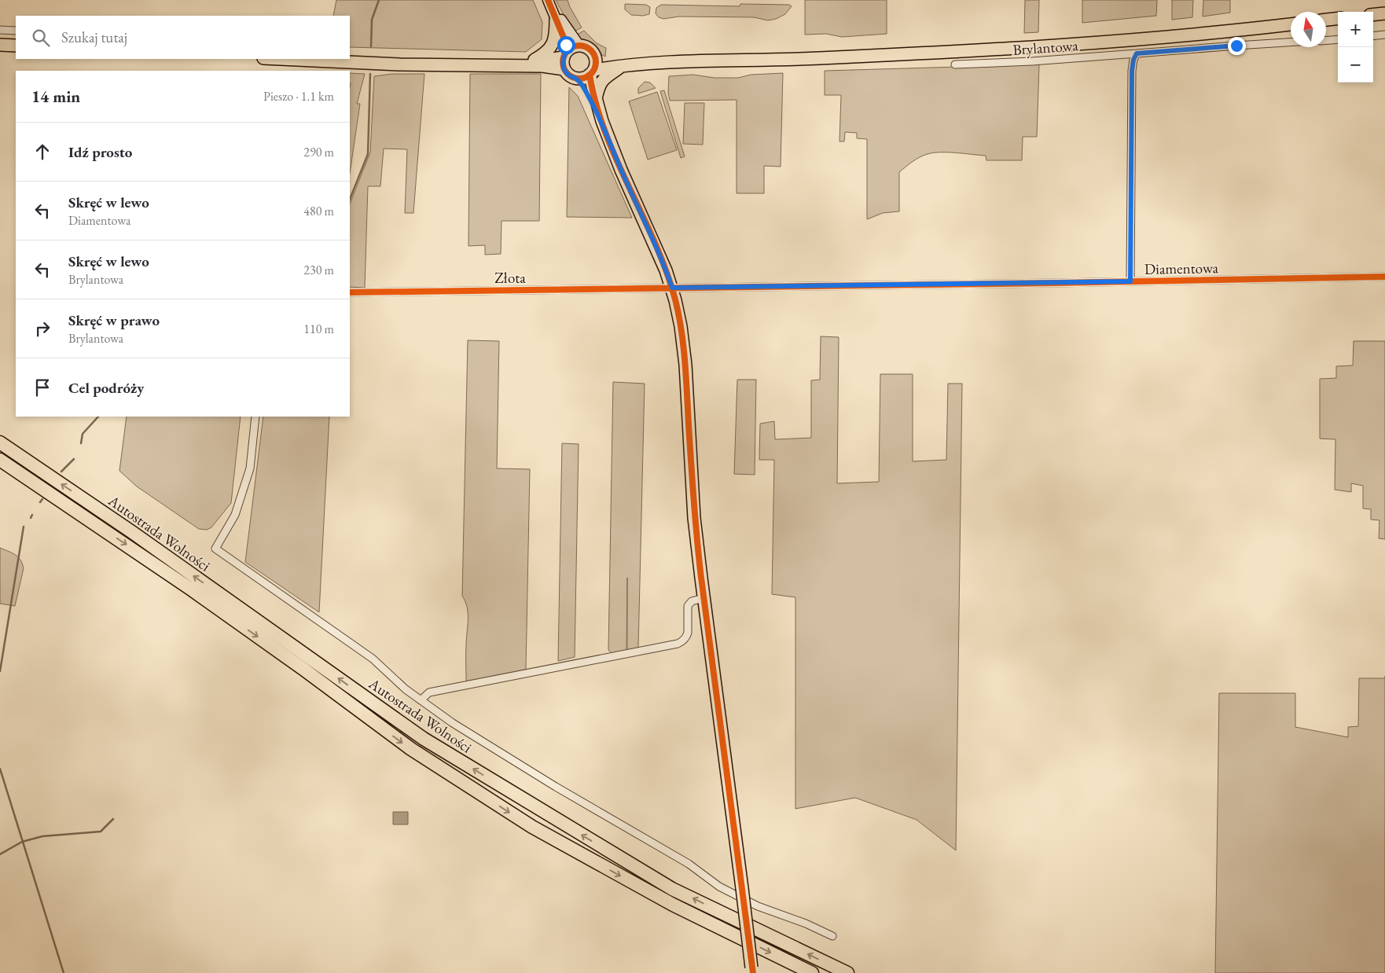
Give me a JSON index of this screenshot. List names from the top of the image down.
{
  "streets": {
    "highway": ["Autostrada Wolności"],
    "street": ["Brylantowa", "Diamentowa", "Złota"]
  },
  "crossings": [
    ["Diamentowa", "Złota"]
  ],
  "north": "top",
  "page": {
    "map_buttons": ["+", "−"],
    "search": "Szukaj tutaj",
    "heading": ["14 min", "Pieszo · 1.1 km"],
    "list": [
      ["Idź prosto", "290 m"],
      ["Skręć w lewo", "Diamentowa", "480 m"],
      ["Skręć w lewo", "Brylantowa", "230 m"],
      ["Skręć w prawo", "Brylantowa", "110 m"],
      "Cel podróży"
    ]
  }
}
